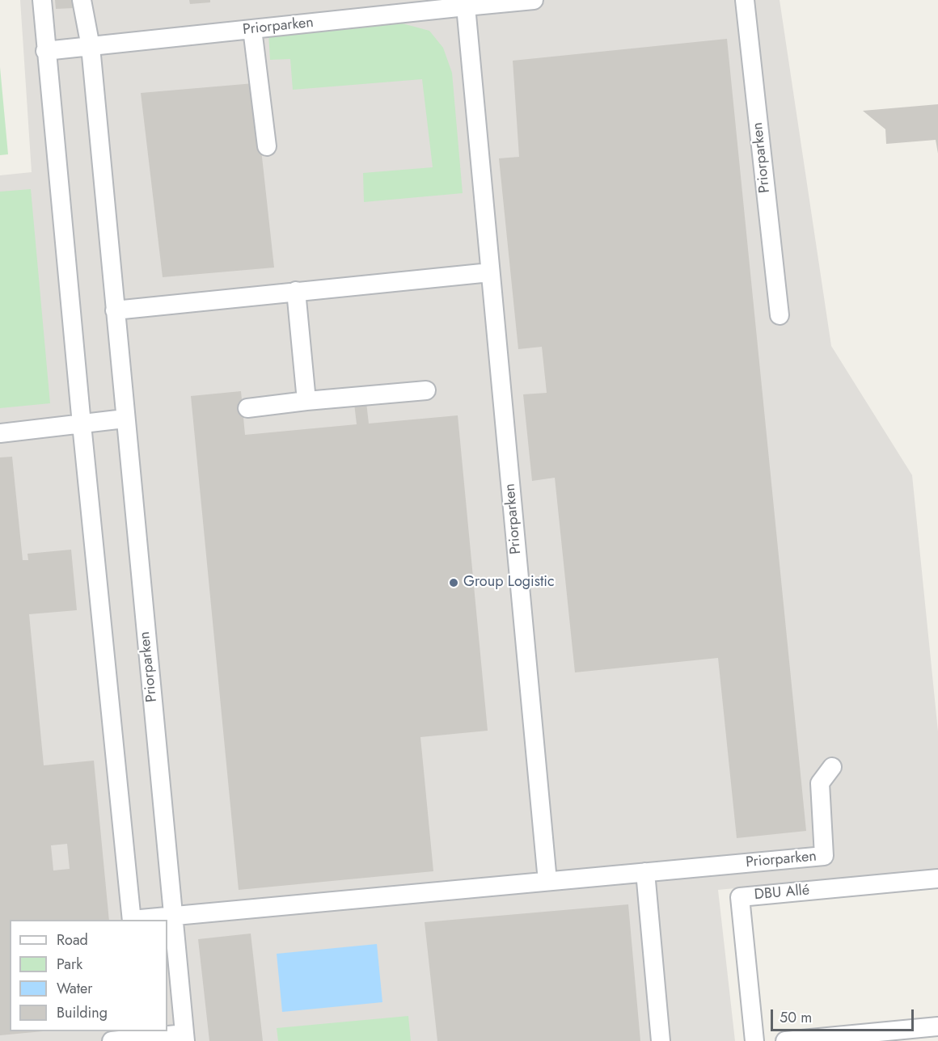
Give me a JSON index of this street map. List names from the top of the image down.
{
  "streets": {
    "street": ["Priorparken", "DBU Allé"]
  },
  "places": ["Group Logistic"],
  "legend": [
    "Road",
    "Park",
    "Water",
    "Building"
  ],
  "scale_bar": "50 m"
}
